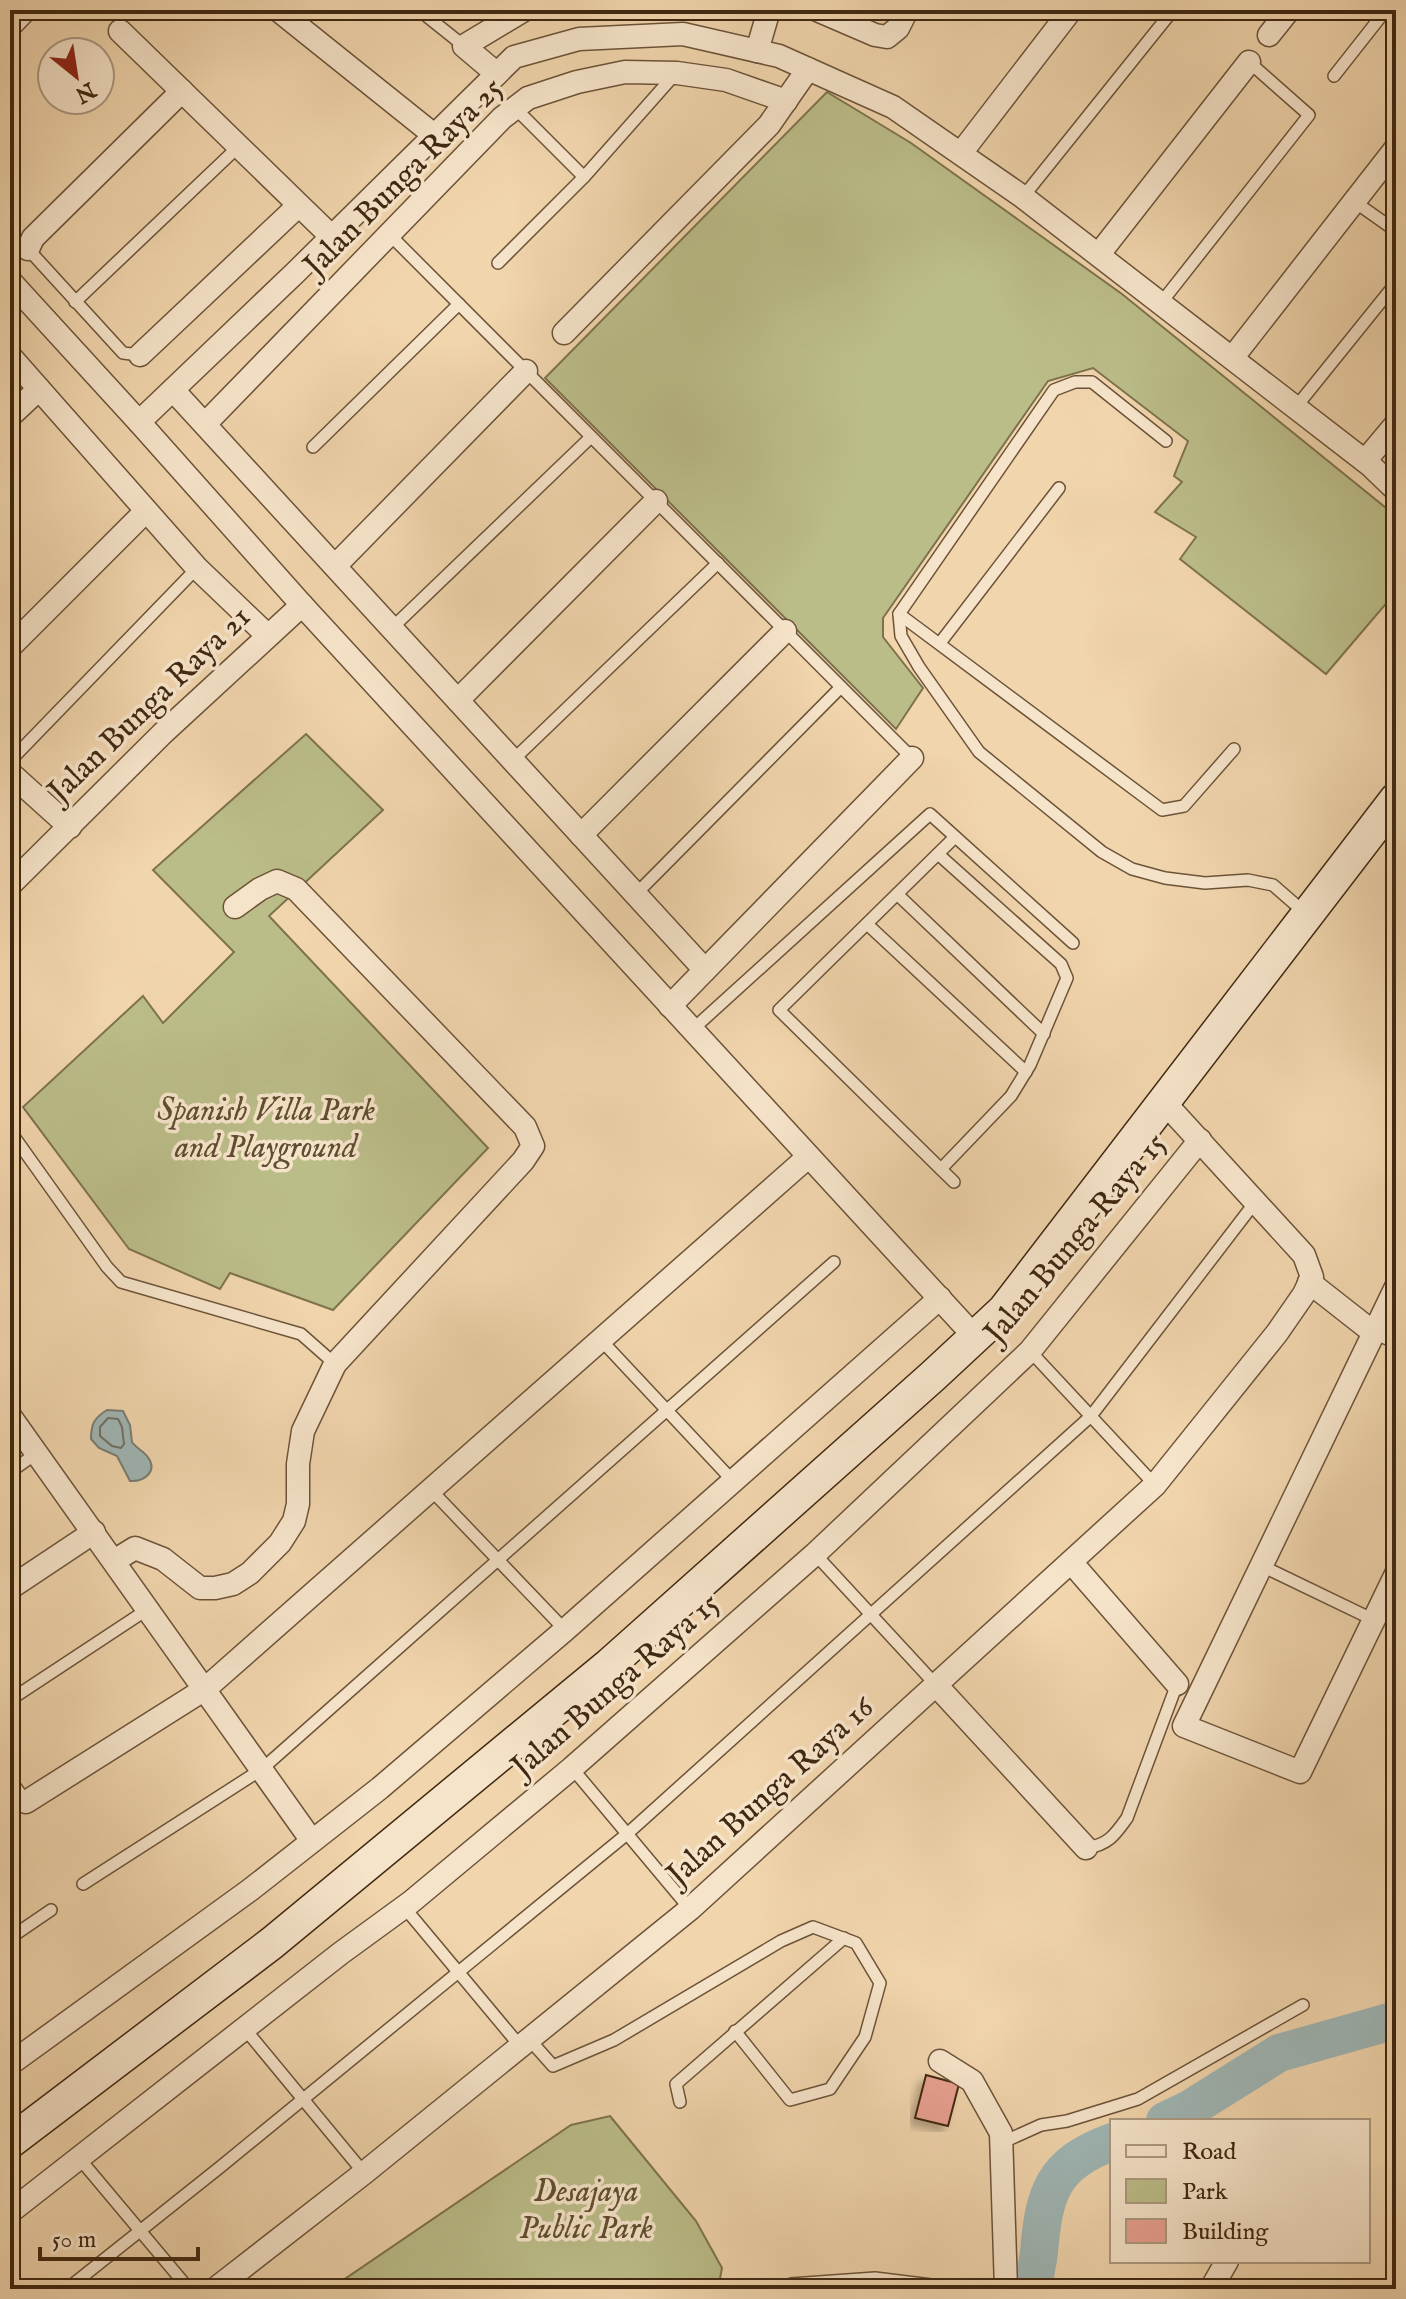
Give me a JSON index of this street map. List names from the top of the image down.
{
  "streets": {
    "street": [
      "Jalan Bunga Raya 25",
      "Jalan Bunga Raya 21",
      "Jalan Bunga Raya 15",
      "Jalan Bunga Raya 16"
    ]
  },
  "parks": ["Spanish Villa Park and Playground", "Desajaya Public Park"],
  "legend": ["Road", "Park", "Building"],
  "scale_bar": "50 m",
  "north": "bottom right"
}
